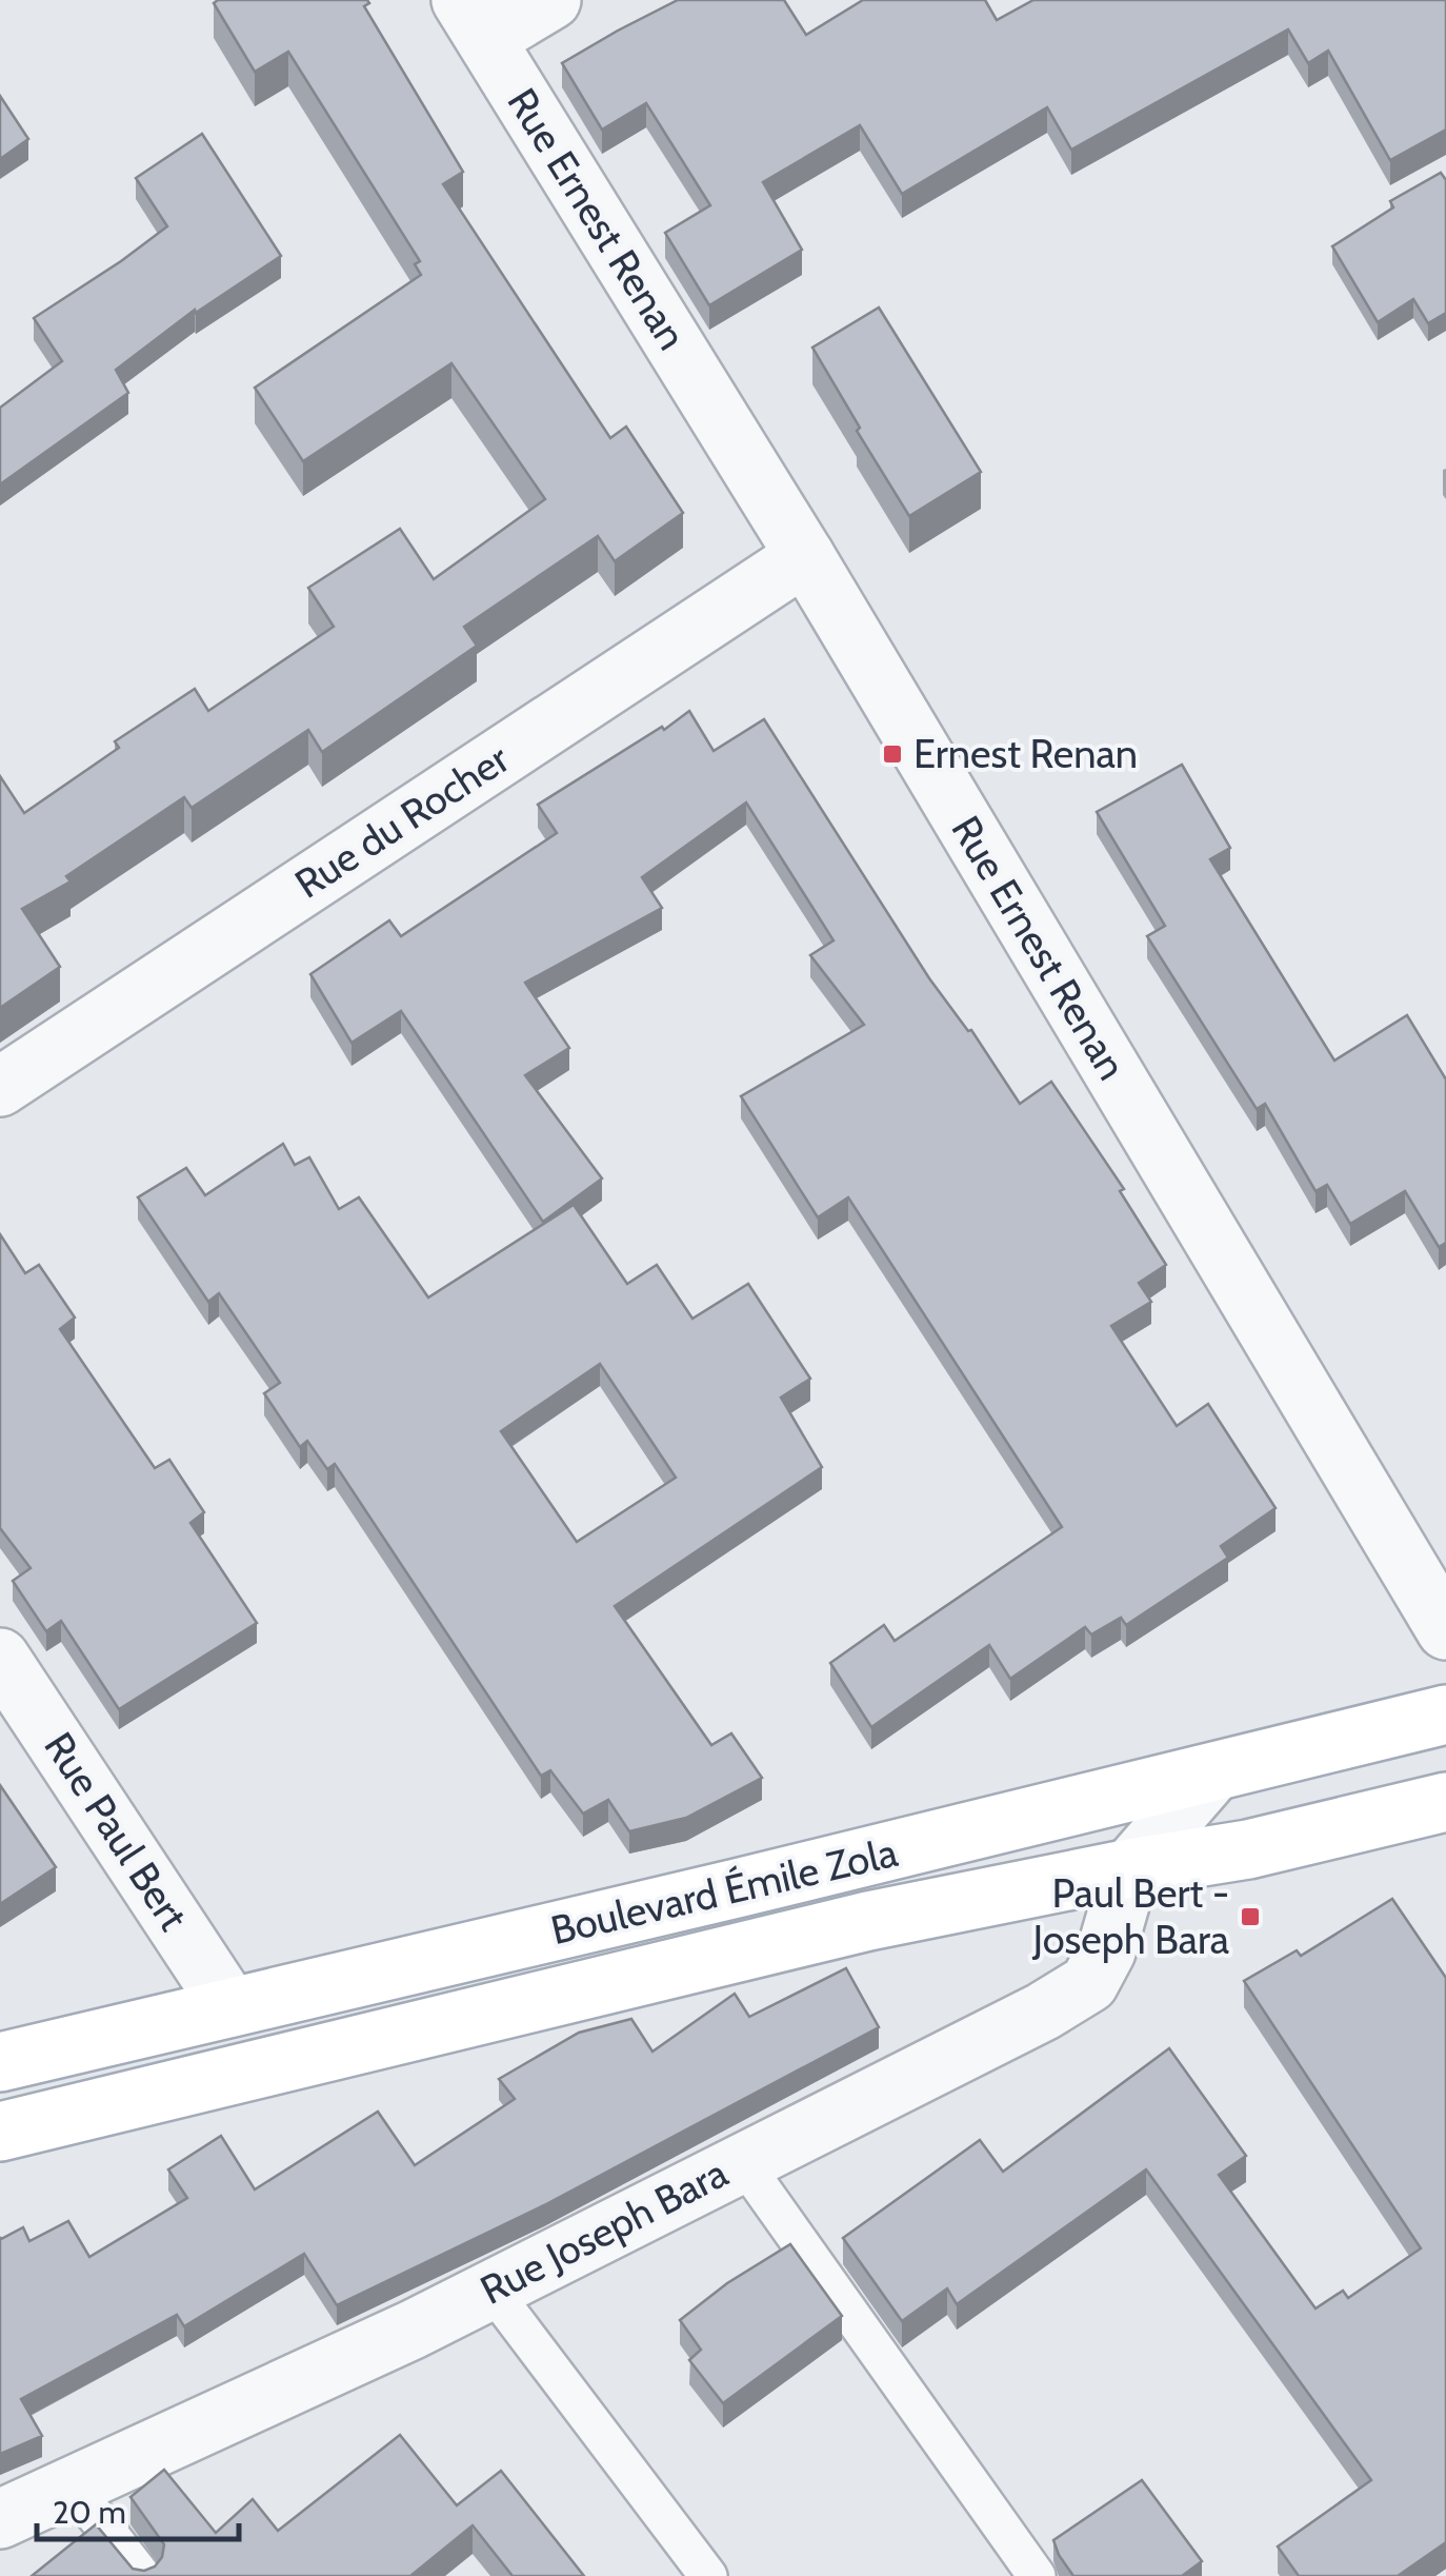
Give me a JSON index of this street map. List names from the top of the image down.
{
  "streets": {
    "main road": ["Boulevard Émile Zola"],
    "street": [
      "Rue Ernest Renan",
      "Rue du Rocher",
      "Rue Paul Bert",
      "Rue Joseph Bara"
    ]
  },
  "crossings": [
    ["Rue Ernest Renan", "Rue du Rocher"],
    ["Rue Paul Bert", "Boulevard Émile Zola"],
    ["Boulevard Émile Zola", "Rue Joseph Bara"]
  ],
  "places": {
    "transit": ["Ernest Renan", "Paul Bert - Joseph Bara"]
  },
  "scale_bar": "20 m"
}
